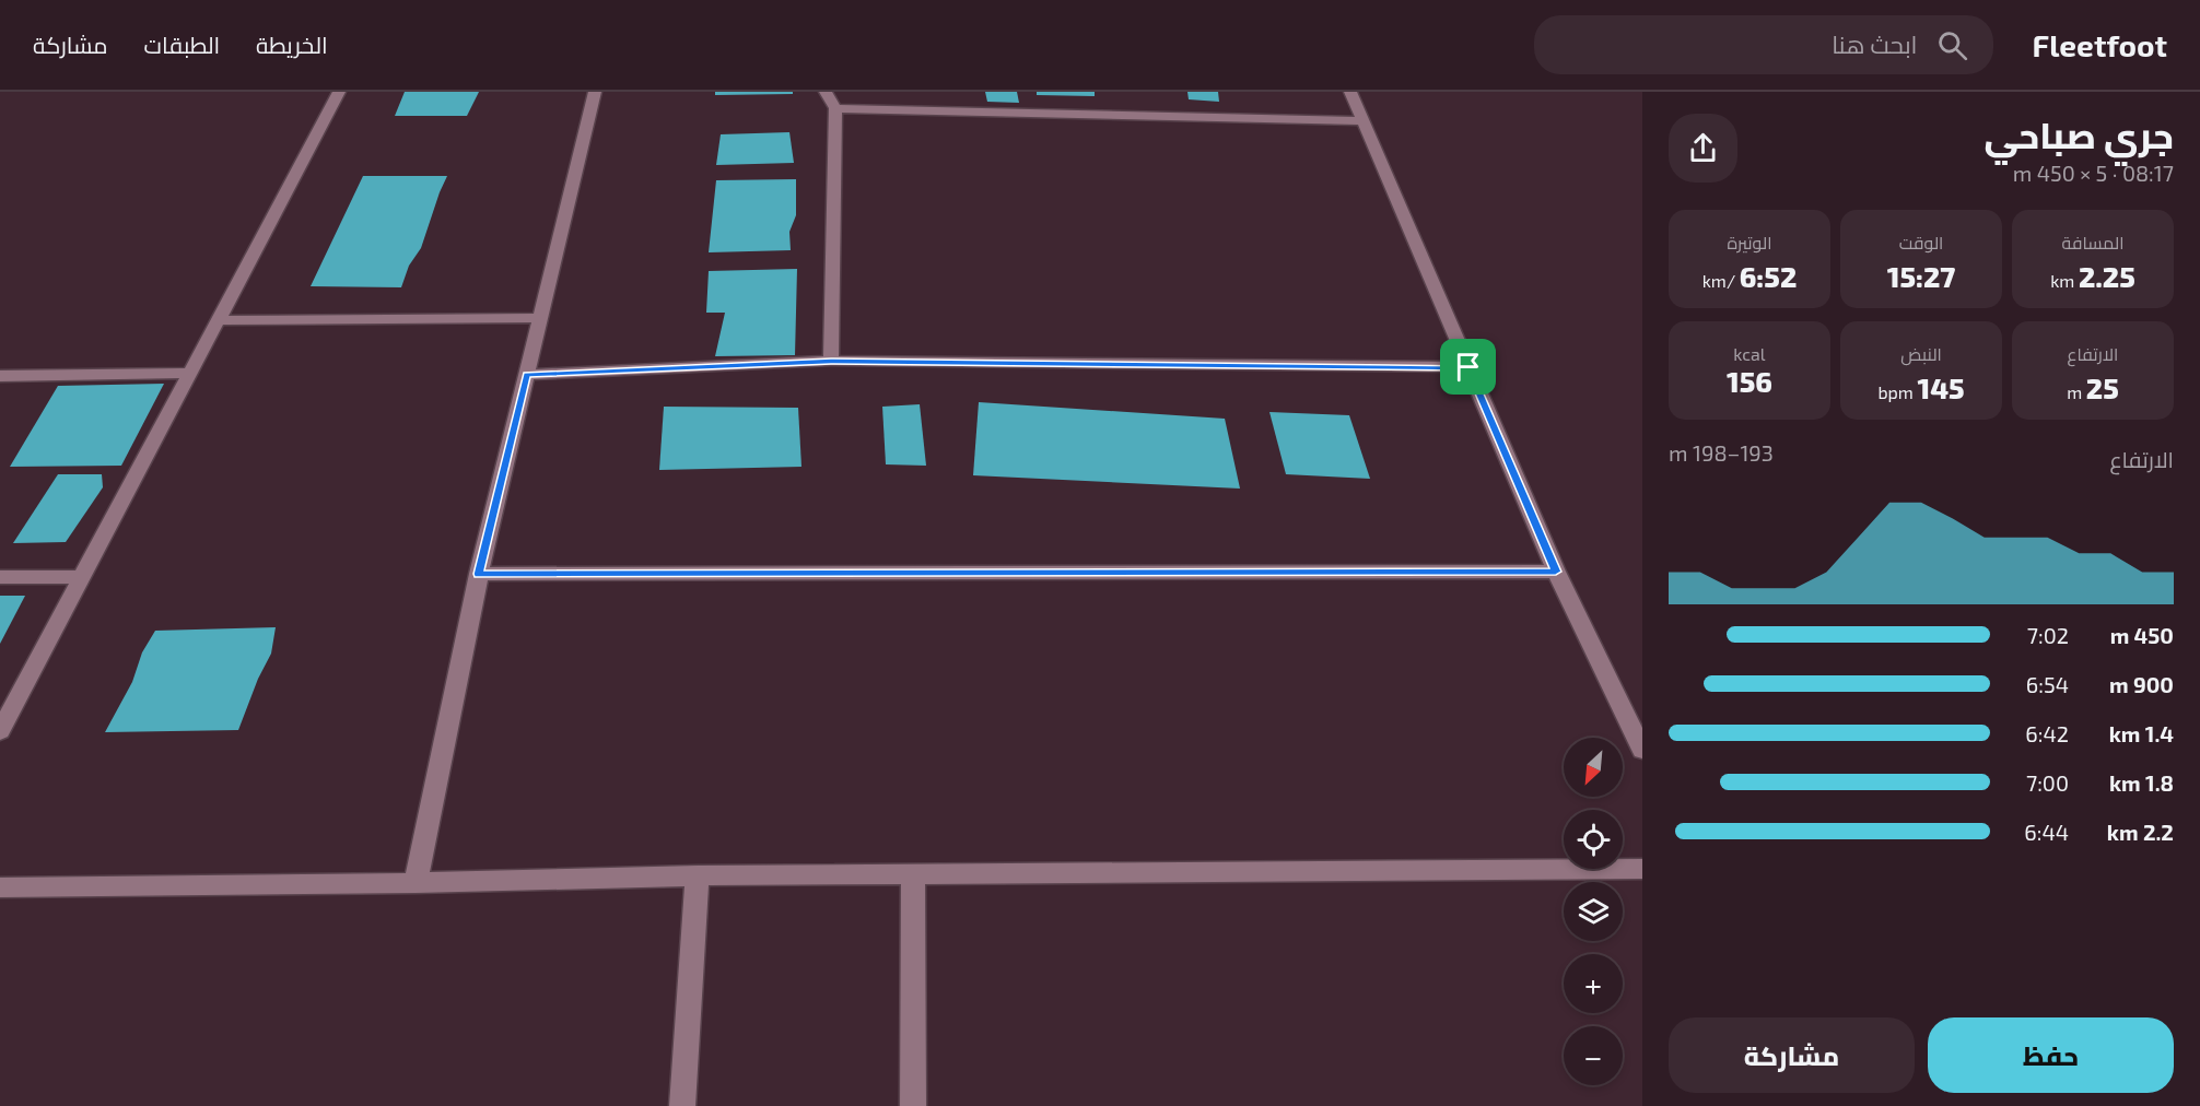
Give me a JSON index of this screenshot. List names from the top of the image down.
{
  "north": "bottom left",
  "page": {
    "header": "Fleetfoot",
    "search": "ابحث هنا",
    "nav": ["الخريطة", "الطبقات", "مشاركة"],
    "heading": ["جري صباحي", "08:17 · 5 × 450 m"],
    "stats": [
      ["المسافة", "2.25 km"],
      ["الوقت", "15:27"],
      ["الوتيرة", "6:52 /km"],
      ["الارتفاع", "25 m"],
      ["النبض", "145 bpm"],
      ["kcal", "156"]
    ],
    "chart": ["الارتفاع", "193–198 m"],
    "list": [
      {
        "name": "450 m",
        "note": "7:02"
      },
      {
        "name": "900 m",
        "note": "6:54"
      },
      {
        "name": "1.4 km",
        "note": "6:42"
      },
      {
        "name": "1.8 km",
        "note": "7:00"
      },
      {
        "name": "2.2 km",
        "note": "6:44"
      }
    ],
    "map_buttons": ["+", "−"],
    "buttons": ["حفظ", "مشاركة"]
  }
}
